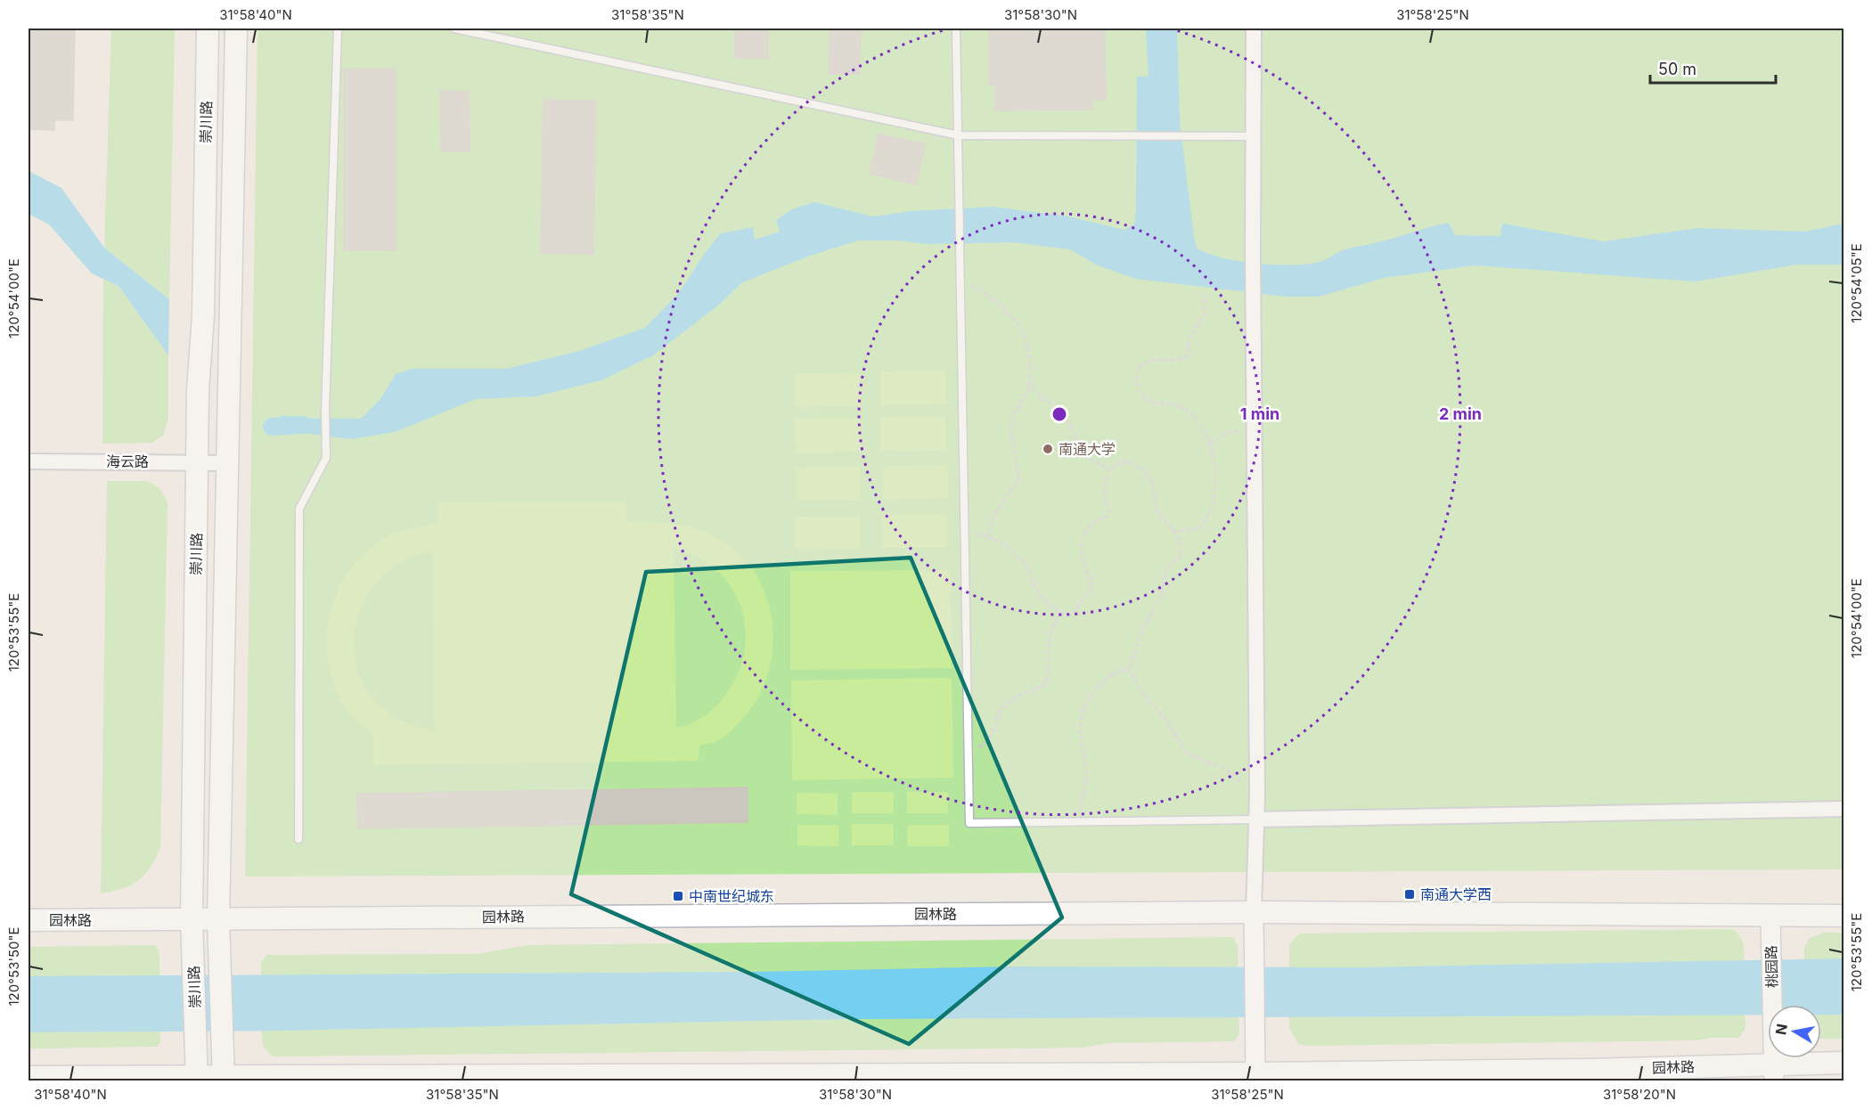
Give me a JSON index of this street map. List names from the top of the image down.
{
  "streets": {
    "main road": ["崇川路", "园林路"],
    "street": ["海云路", "桃园路"]
  },
  "crossings": [
    ["崇川路", "海云路"],
    ["崇川路", "园林路"],
    ["园林路", "桃园路"]
  ],
  "places": {
    "other": ["南通大学"],
    "transit": ["南通大学西", "中南世纪城东"]
  },
  "scale_bar": "50 m",
  "north": "left",
  "coordinates": [
    "31°58'40\"N",
    "31°58'35\"N",
    "31°58'30\"N",
    "31°58'25\"N",
    "120°54'05\"E",
    "120°54'00\"E",
    "120°53'55\"E",
    "120°53'50\"E",
    "31°58'20\"N"
  ],
  "rings": ["1 min", "2 min"]
}
